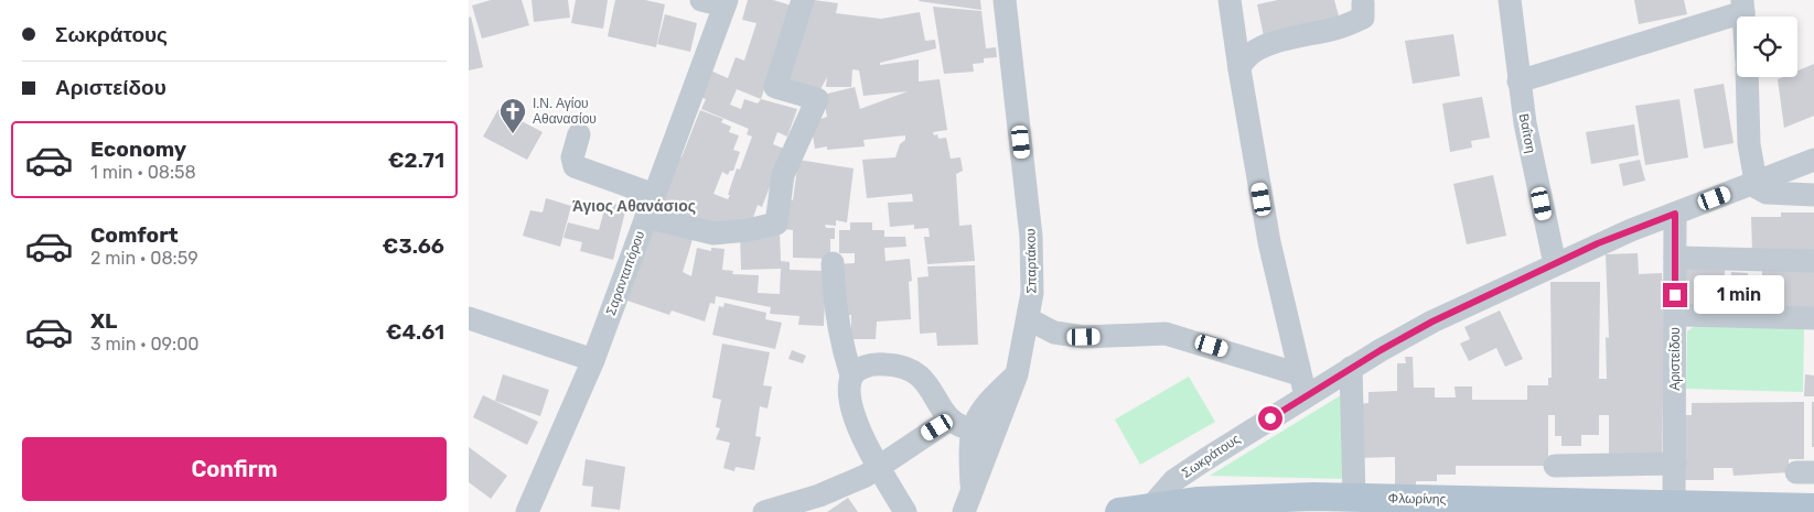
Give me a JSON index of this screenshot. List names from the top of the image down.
{
  "streets": {
    "main road": ["Φλωρίνης"],
    "street": [
      "Βαΐτση",
      "Σπαρτάκου",
      "Σαρανταπόρου",
      "Αριστείδου",
      "Σωκράτους"
    ]
  },
  "crossings": [
    ["Βαΐτση", "Σωκράτους"],
    ["Αριστείδου", "Σωκράτους"],
    ["Αριστείδου", "Φλωρίνης"],
    ["Σωκράτους", "Φλωρίνης"]
  ],
  "districts": ["Άγιος Αθανάσιος"],
  "places": {
    "church": ["Ι.Ν. Αγίου Αθανασίου"]
  },
  "page": {
    "banner": ["Σωκράτους", "Αριστείδου"],
    "list": [
      {
        "name": "Economy",
        "note": "1 min · 08:58",
        "value": "€2.71"
      },
      {
        "name": "Comfort",
        "note": "2 min · 08:59",
        "value": "€3.66"
      },
      {
        "name": "XL",
        "note": "3 min · 09:00",
        "value": "€4.61"
      }
    ],
    "bubble": "1 min",
    "buttons": "Confirm"
  }
}
